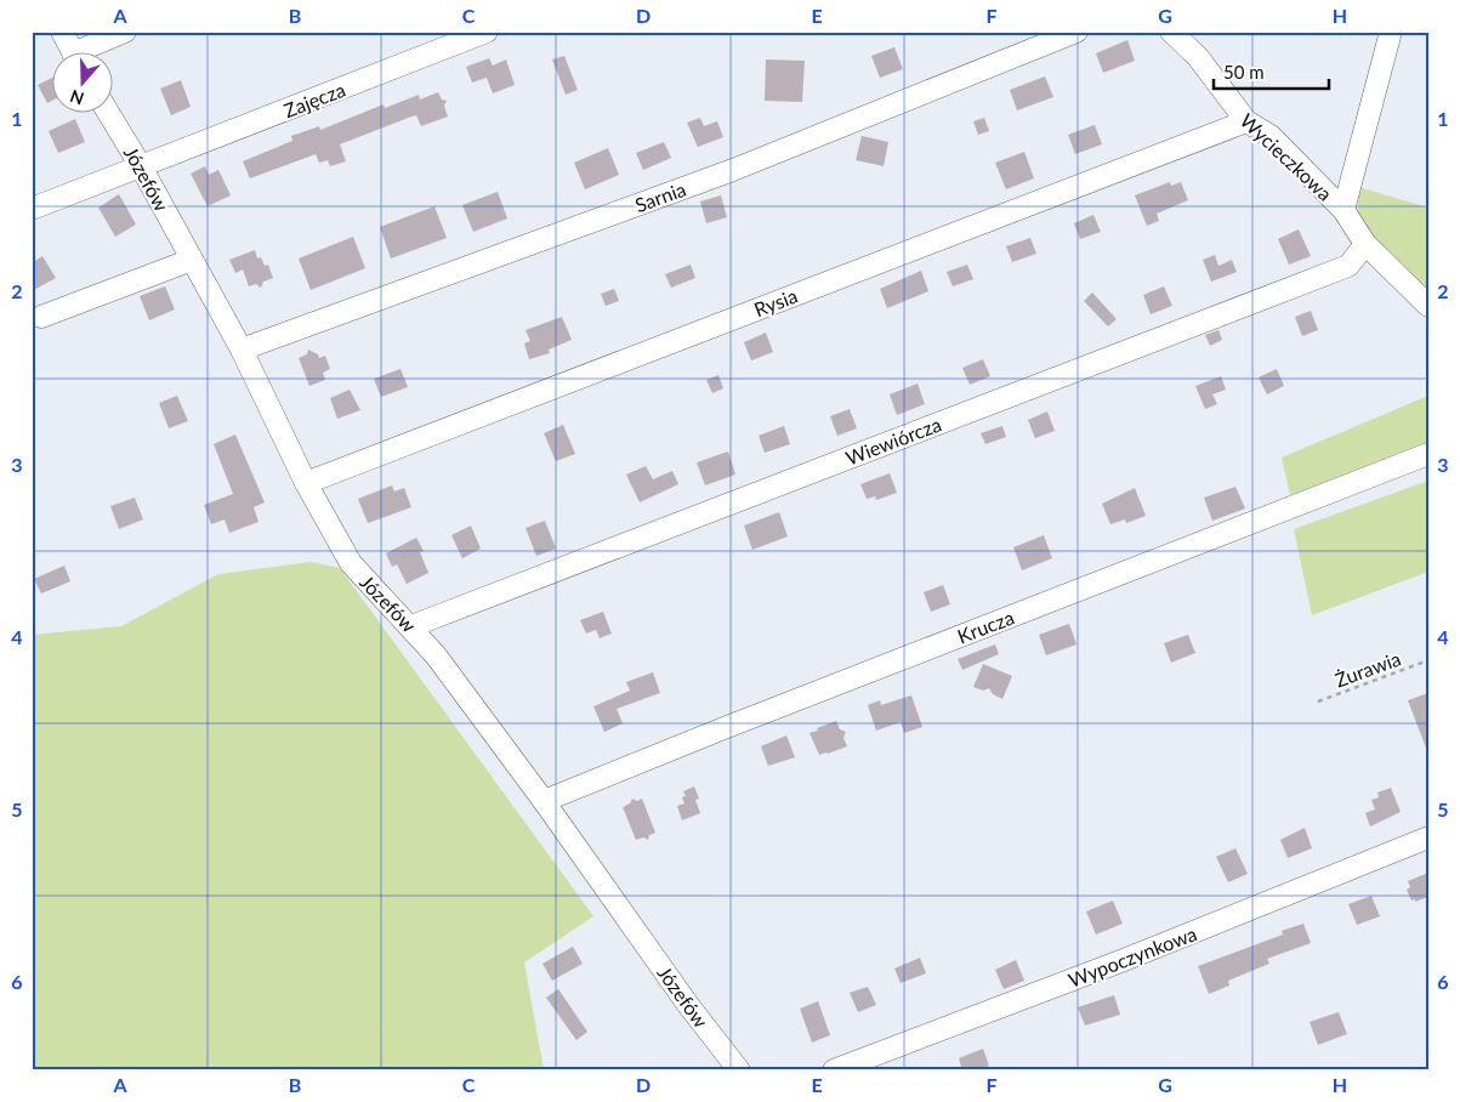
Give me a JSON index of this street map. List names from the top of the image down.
{
  "streets": {
    "street": [
      "Zajęcza",
      "Wycieczkowa",
      "Józefów",
      "Sarnia",
      "Rysia",
      "Wiewiórcza",
      "Krucza",
      "Wypoczynkowa"
    ],
    "path": ["Żurawia"]
  },
  "crossings": [
    ["Zajęcza", "Józefów"],
    ["Wycieczkowa", "Rysia"],
    ["Wycieczkowa", "Wiewiórcza"],
    ["Józefów", "Sarnia"],
    ["Józefów", "Rysia"],
    ["Józefów", "Wiewiórcza"],
    ["Józefów", "Krucza"]
  ],
  "scale_bar": "50 m",
  "north": "bottom",
  "grid": {
    "columns": [
      "A",
      "B",
      "C",
      "D",
      "E",
      "F",
      "G",
      "H"
    ],
    "rows": [
      "1",
      "2",
      "3",
      "4",
      "5",
      "6"
    ]
  }
}
